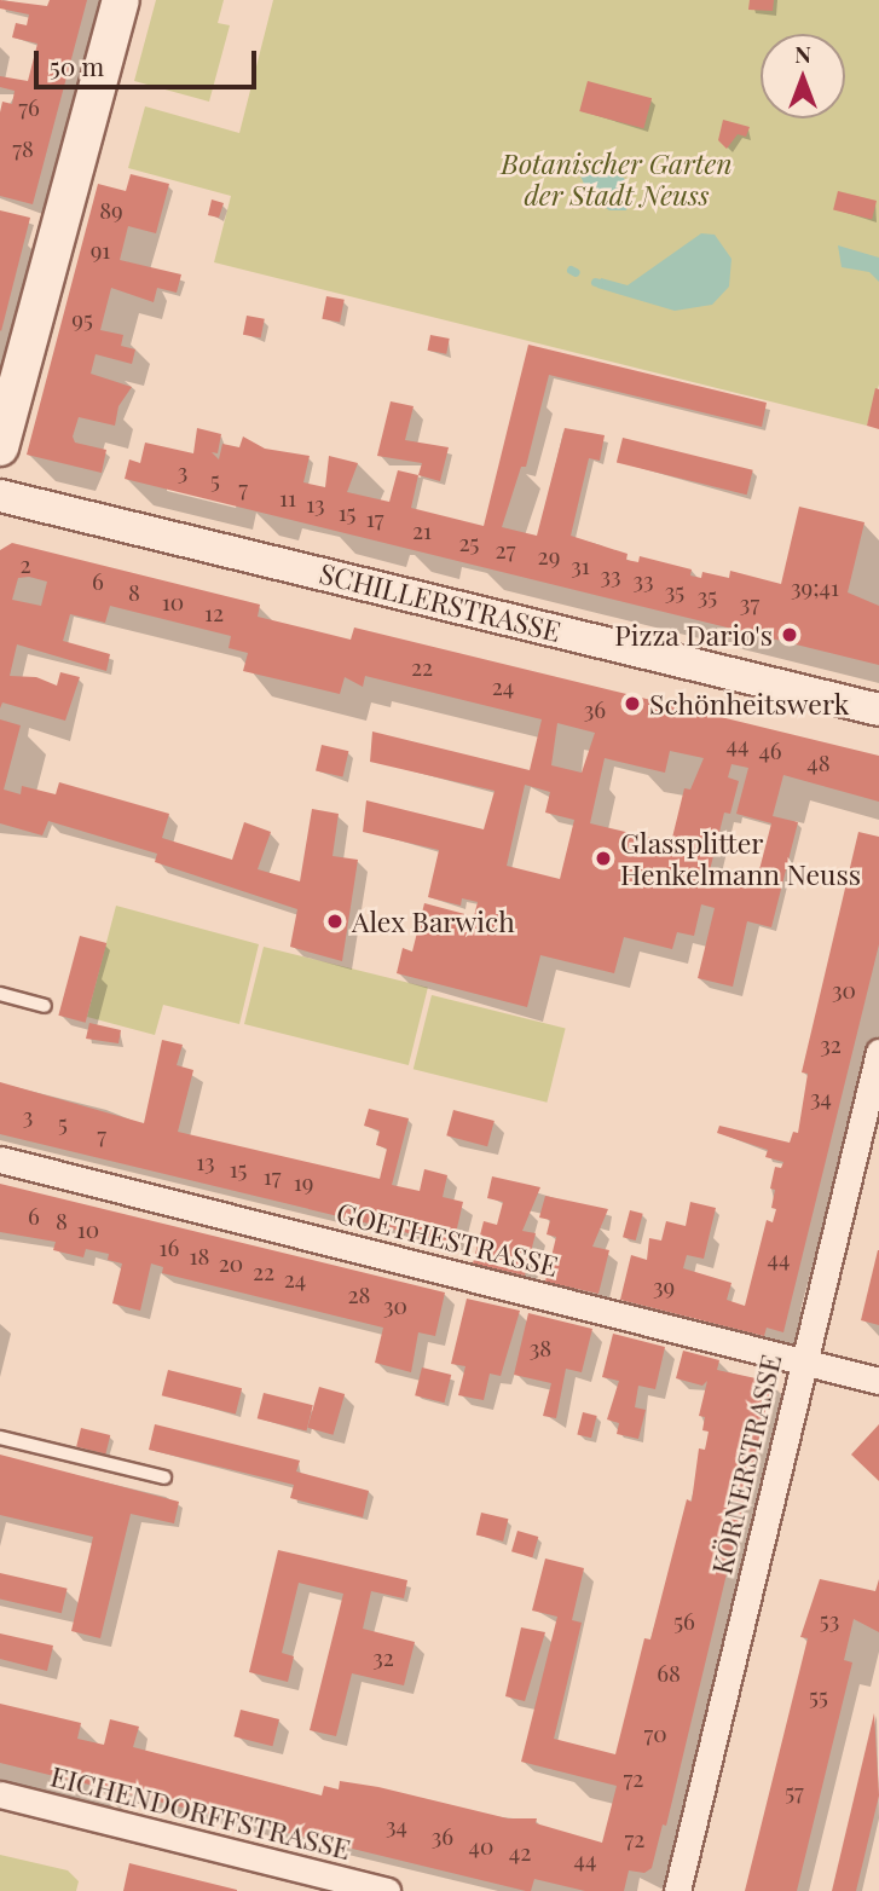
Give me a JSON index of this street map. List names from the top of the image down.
{
  "streets": {
    "street": [
      "SCHILLERSTRASSE",
      "GOETHESTRASSE",
      "KÖRNERSTRASSE",
      "EICHENDORFFSTRASSE"
    ]
  },
  "crossings": [
    ["GOETHESTRASSE", "KÖRNERSTRASSE"]
  ],
  "parks": ["Botanischer Garten der Stadt Neuss"],
  "places": [
    "Pizza Dario's",
    "Schönheitswerk",
    "Glassplitter Henkelmann Neuss",
    "Alex Barwich"
  ],
  "house_numbers": [
    "76",
    "78",
    "89",
    "91",
    "95",
    "3",
    "5",
    "7",
    "11",
    "13",
    "15",
    "17",
    "21",
    "25",
    "27",
    "29",
    "2",
    "31",
    "33",
    "33",
    "6",
    "39;41",
    "35",
    "8",
    "35",
    "10",
    "37",
    "12",
    "22",
    "24",
    "36",
    "44",
    "46",
    "48",
    "30",
    "32",
    "34",
    "3",
    "5",
    "7",
    "13",
    "15",
    "17",
    "19",
    "6",
    "8",
    "10",
    "16",
    "18",
    "44",
    "20",
    "22",
    "24",
    "39",
    "28",
    "30",
    "38",
    "53",
    "56",
    "32",
    "68",
    "55",
    "70",
    "72",
    "57",
    "34",
    "36",
    "72",
    "40",
    "42",
    "44"
  ],
  "scale_bar": "50 m",
  "north": "top"
}
